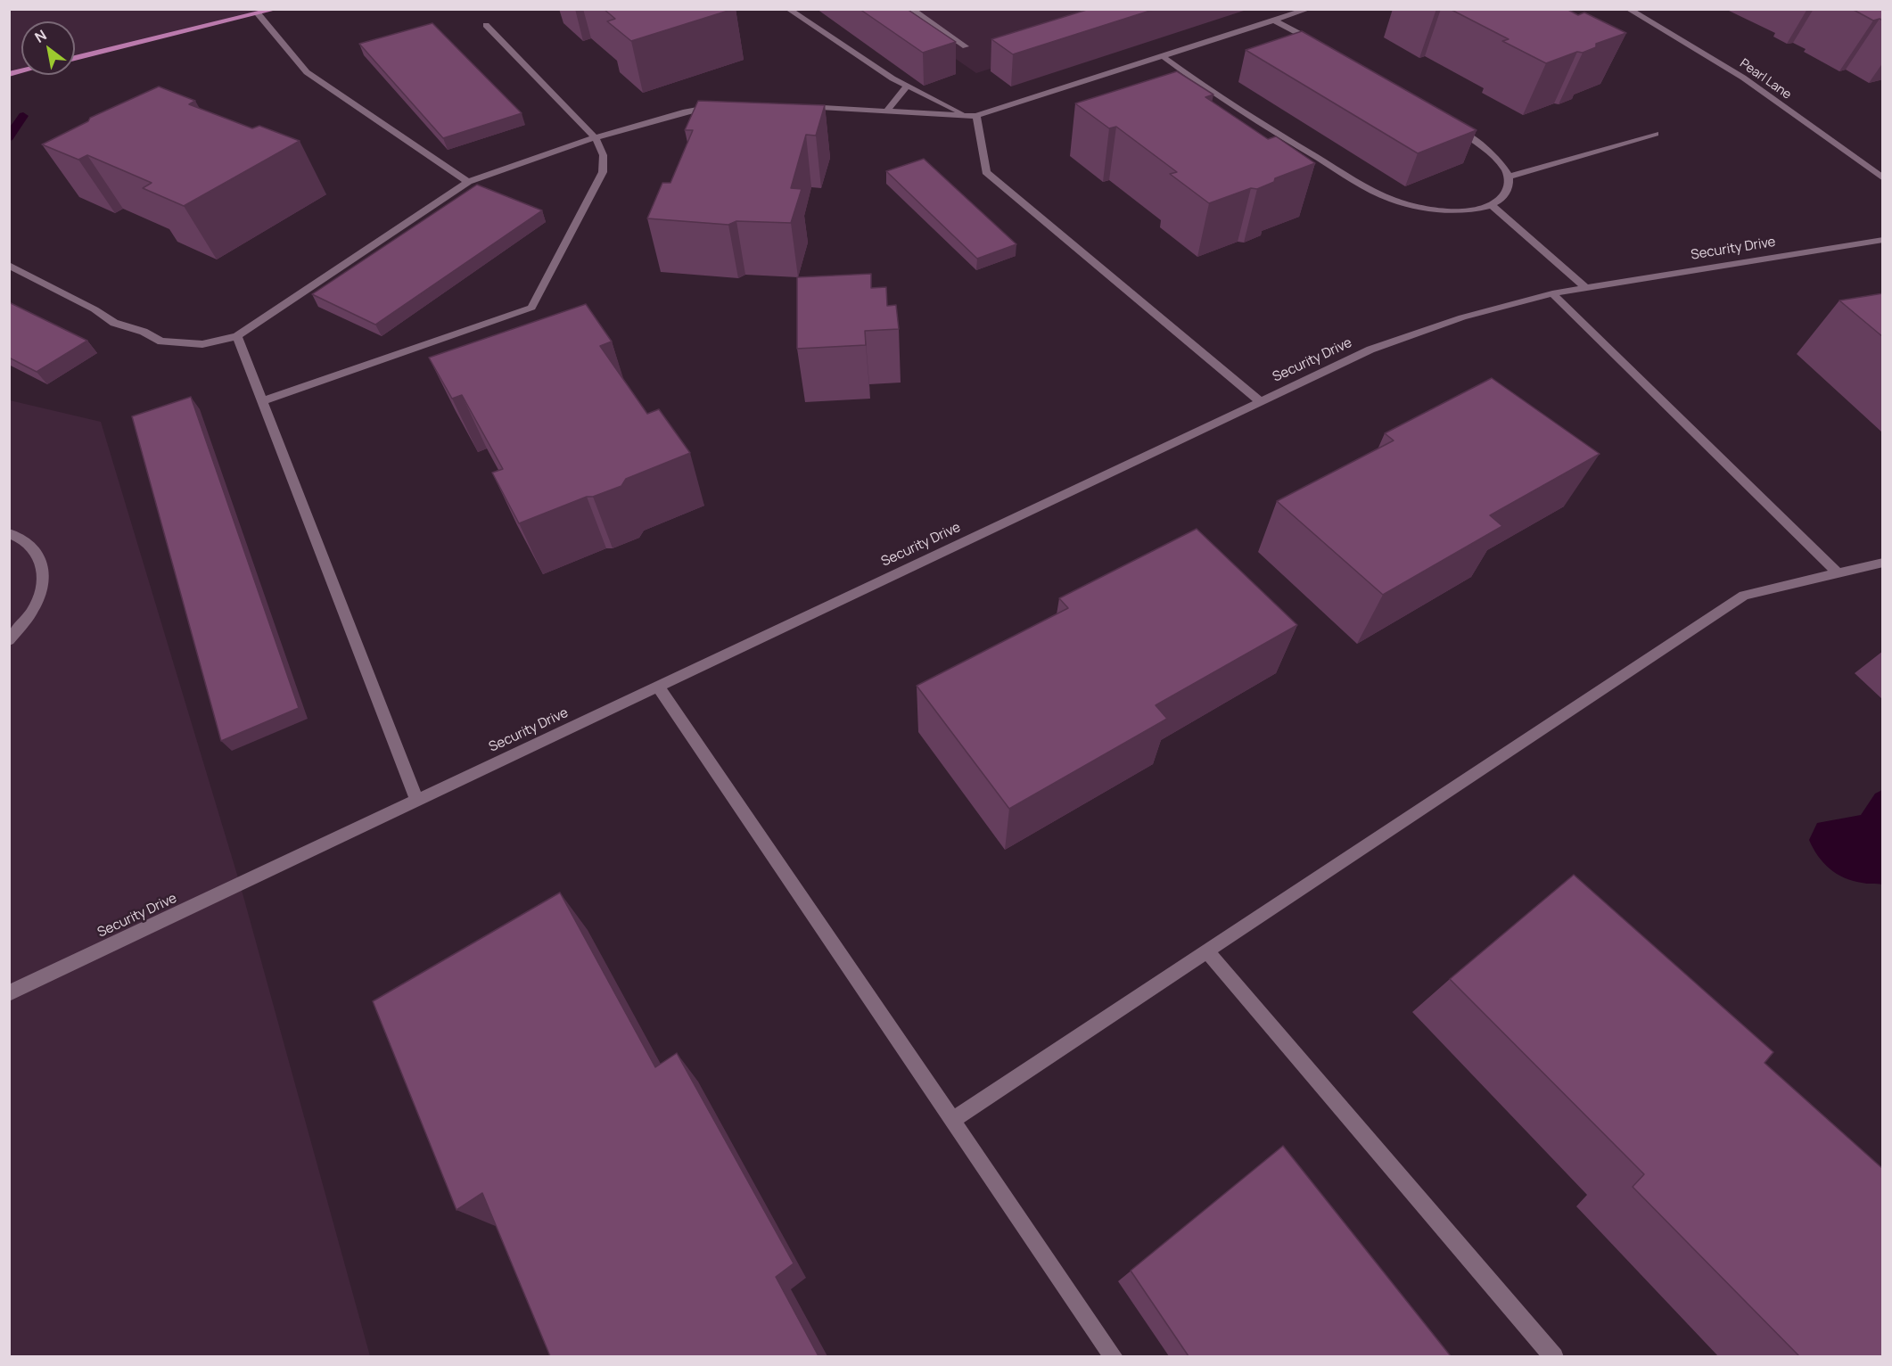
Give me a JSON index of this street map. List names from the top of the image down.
{
  "streets": {
    "street": ["Pearl Lane", "Security Drive"]
  },
  "north": "top left"
}
